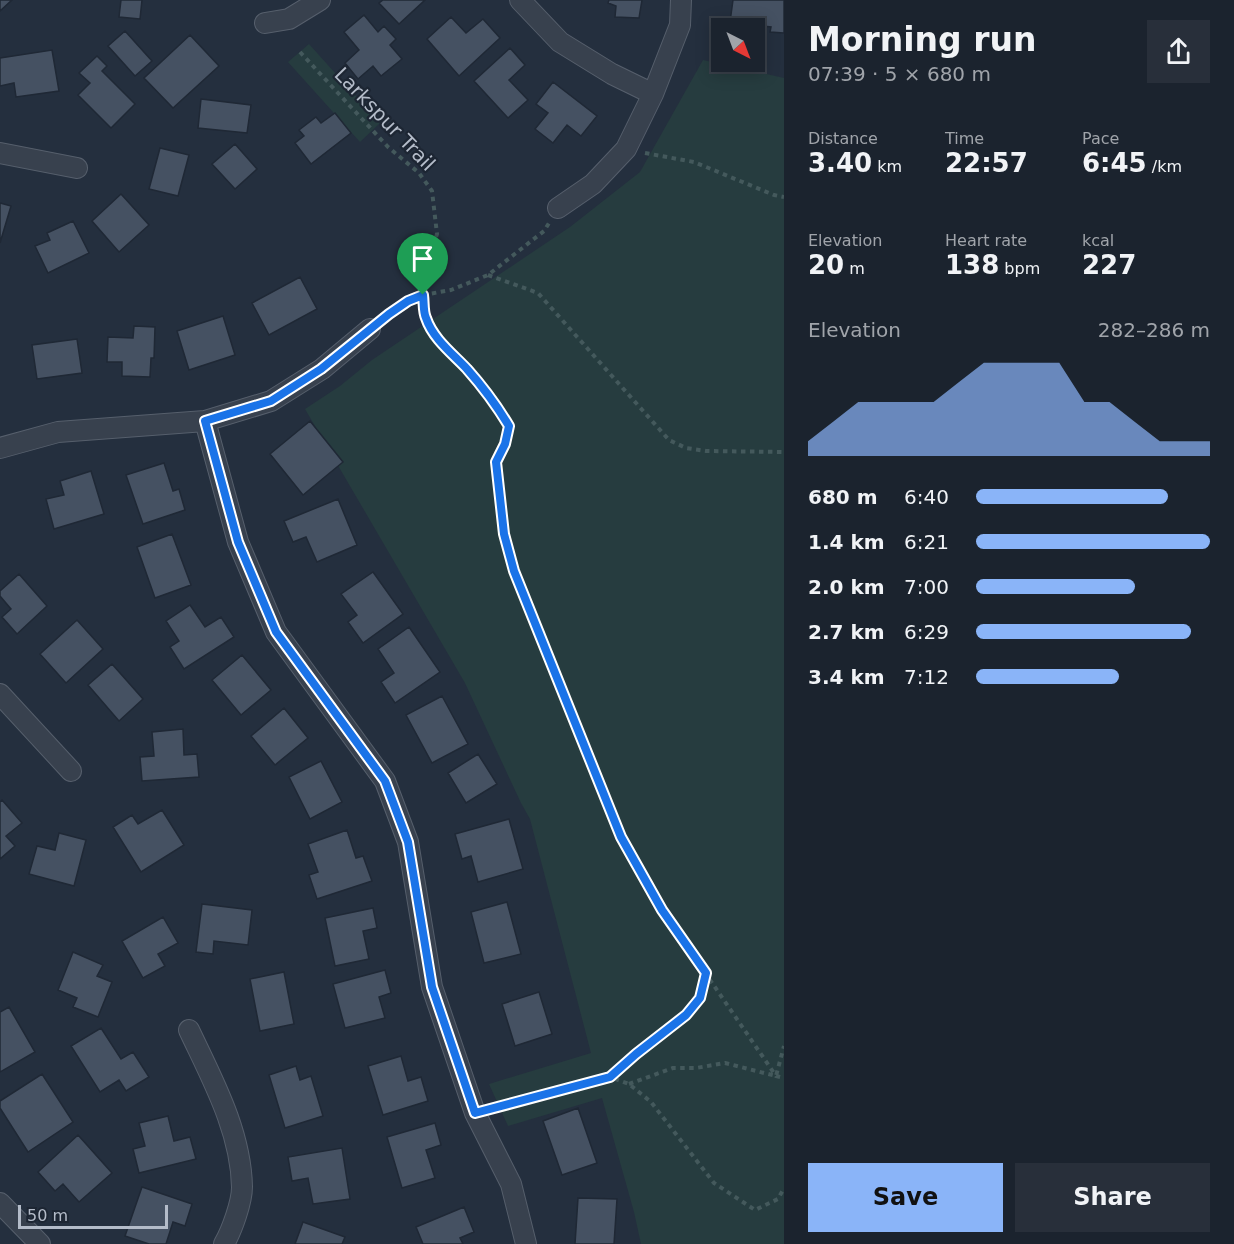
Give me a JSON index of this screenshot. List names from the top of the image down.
{
  "streets": {
    "path": ["Larkspur Trail"]
  },
  "scale_bar": "50 m",
  "north": "bottom right",
  "page": {
    "heading": ["Morning run", "07:39 · 5 × 680 m"],
    "stats": [
      ["Distance", "3.40 km"],
      ["Time", "22:57"],
      ["Pace", "6:45 /km"],
      ["Elevation", "20 m"],
      ["Heart rate", "138 bpm"],
      ["kcal", "227"]
    ],
    "chart": ["Elevation", "282–286 m"],
    "list": [
      {
        "name": "680 m",
        "note": "6:40"
      },
      {
        "name": "1.4 km",
        "note": "6:21"
      },
      {
        "name": "2.0 km",
        "note": "7:00"
      },
      {
        "name": "2.7 km",
        "note": "6:29"
      },
      {
        "name": "3.4 km",
        "note": "7:12"
      }
    ],
    "buttons": ["Save", "Share"],
    "scale": "50 m"
  }
}
